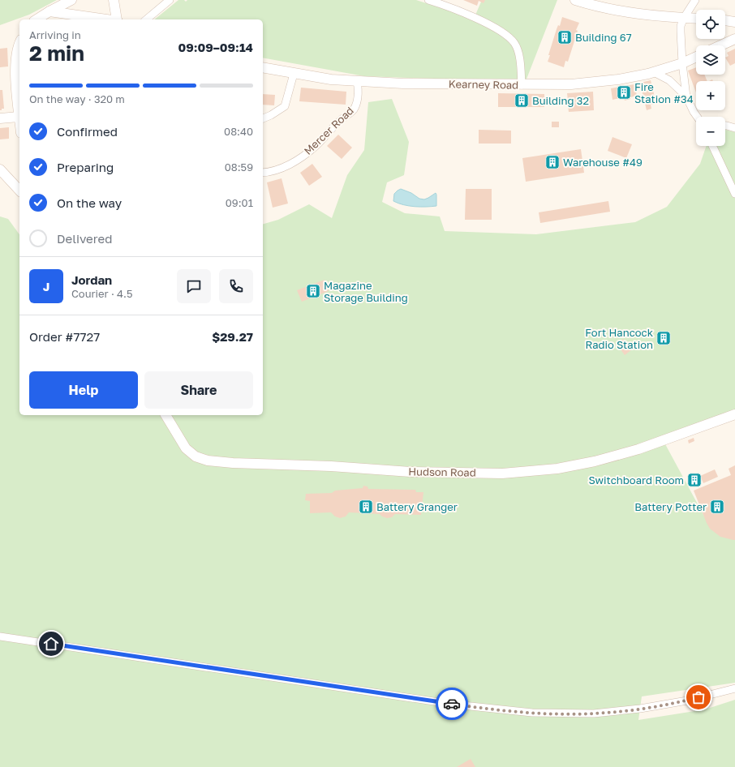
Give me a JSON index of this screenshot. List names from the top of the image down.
{
  "streets": {
    "street": ["Kearney Road", "Mercer Road", "Hudson Road"]
  },
  "crossings": [
    ["Kearney Road", "Mercer Road"]
  ],
  "places": {
    "building": [
      "Building 67",
      "Fire Station #34",
      "Building 32",
      "Warehouse #49",
      "Magazine Storage Building",
      "Fort Hancock Radio Station",
      "Switchboard Room",
      "Battery Granger",
      "Battery Potter"
    ]
  },
  "page": {
    "map_buttons": ["+", "−"],
    "heading": ["2 min", "Arriving in", "09:09–09:14"],
    "panel": [
      "Jordan",
      "Courier · 4.5",
      "Order #7727",
      "$29.27"
    ],
    "bar": "On the way · 320 m",
    "list": [
      ["Confirmed", "08:40"],
      ["Preparing", "08:59"],
      ["On the way", "09:01"],
      "Delivered"
    ],
    "round": "J",
    "buttons": ["Help", "Share"]
  }
}
